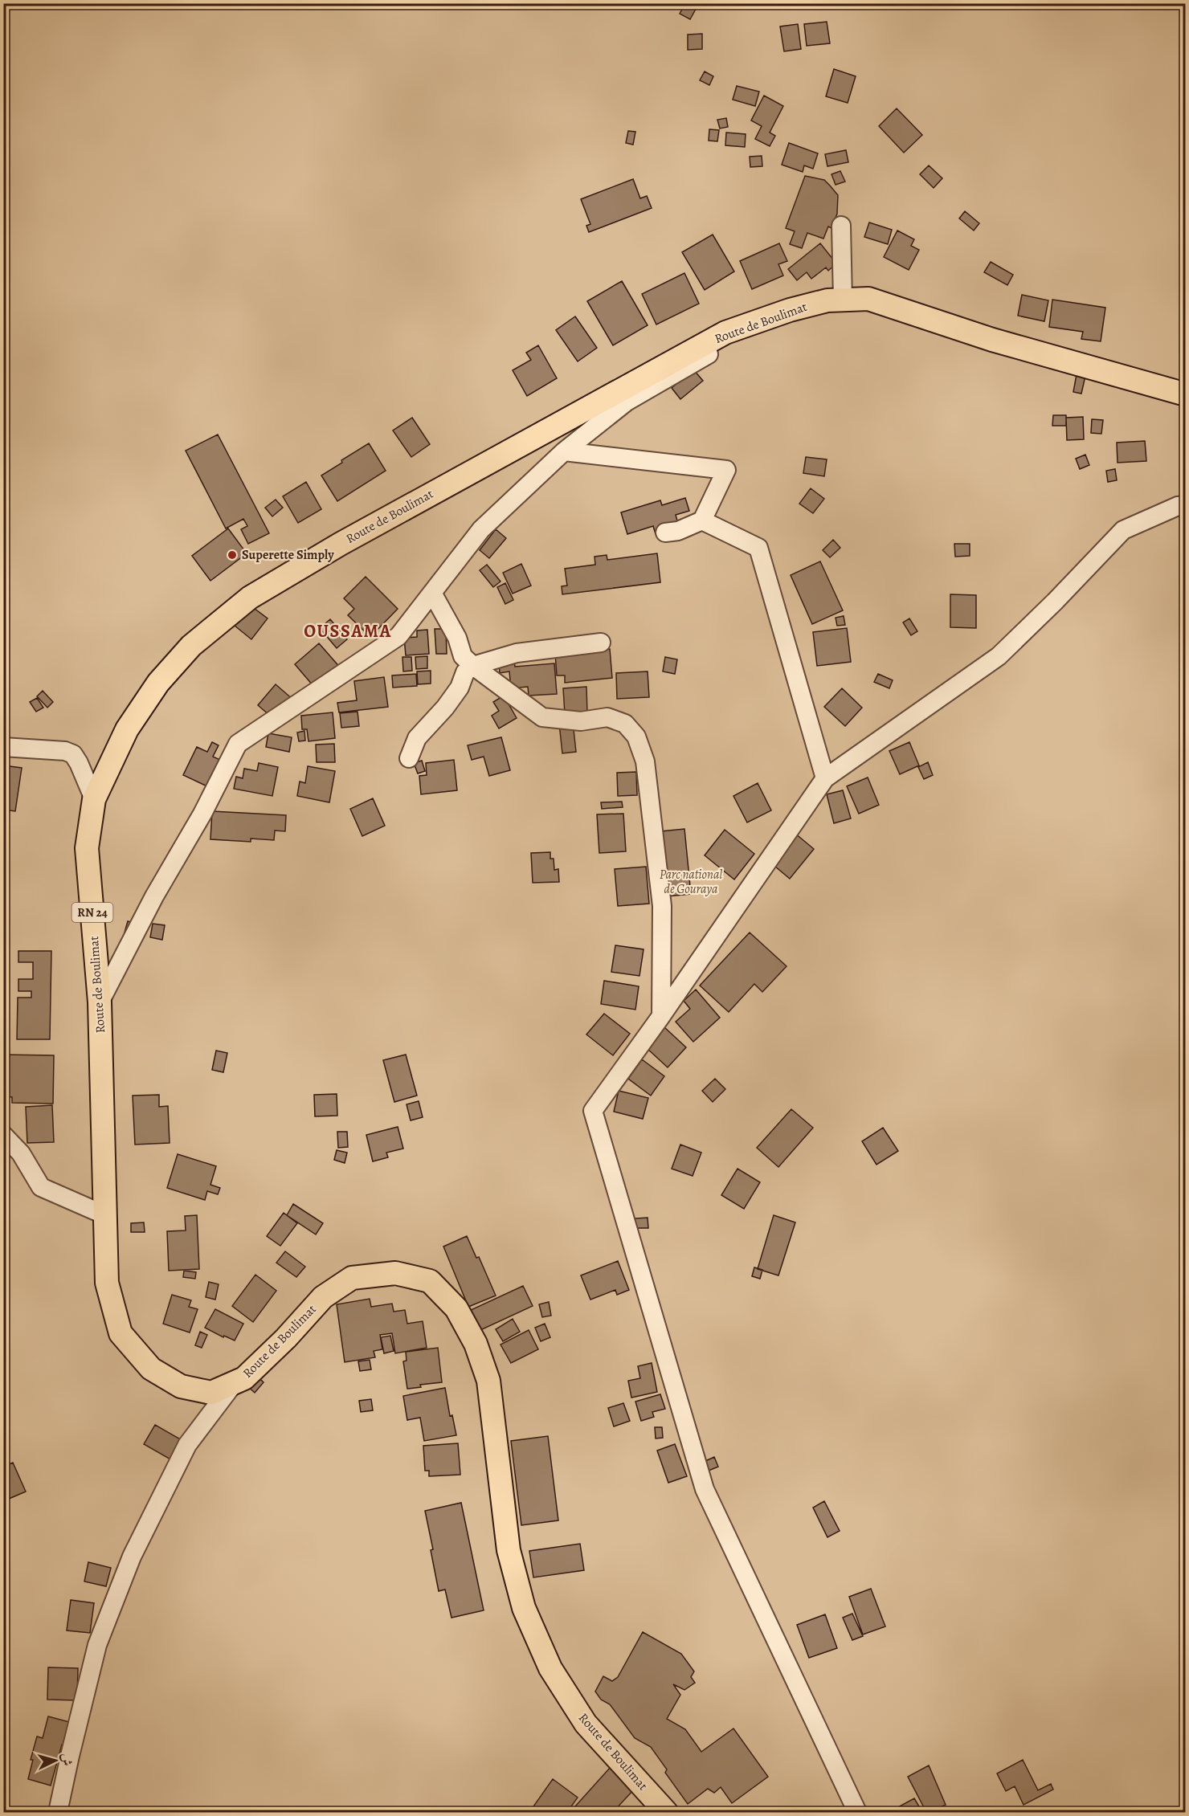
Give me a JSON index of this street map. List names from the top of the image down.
{
  "streets": {
    "main road": ["Route de Boulimat", "RN 24"]
  },
  "districts": ["OUSSAMA"],
  "parks": ["Parc national de Gouraya"],
  "places": ["Superette Simply"],
  "north": "right"
}
